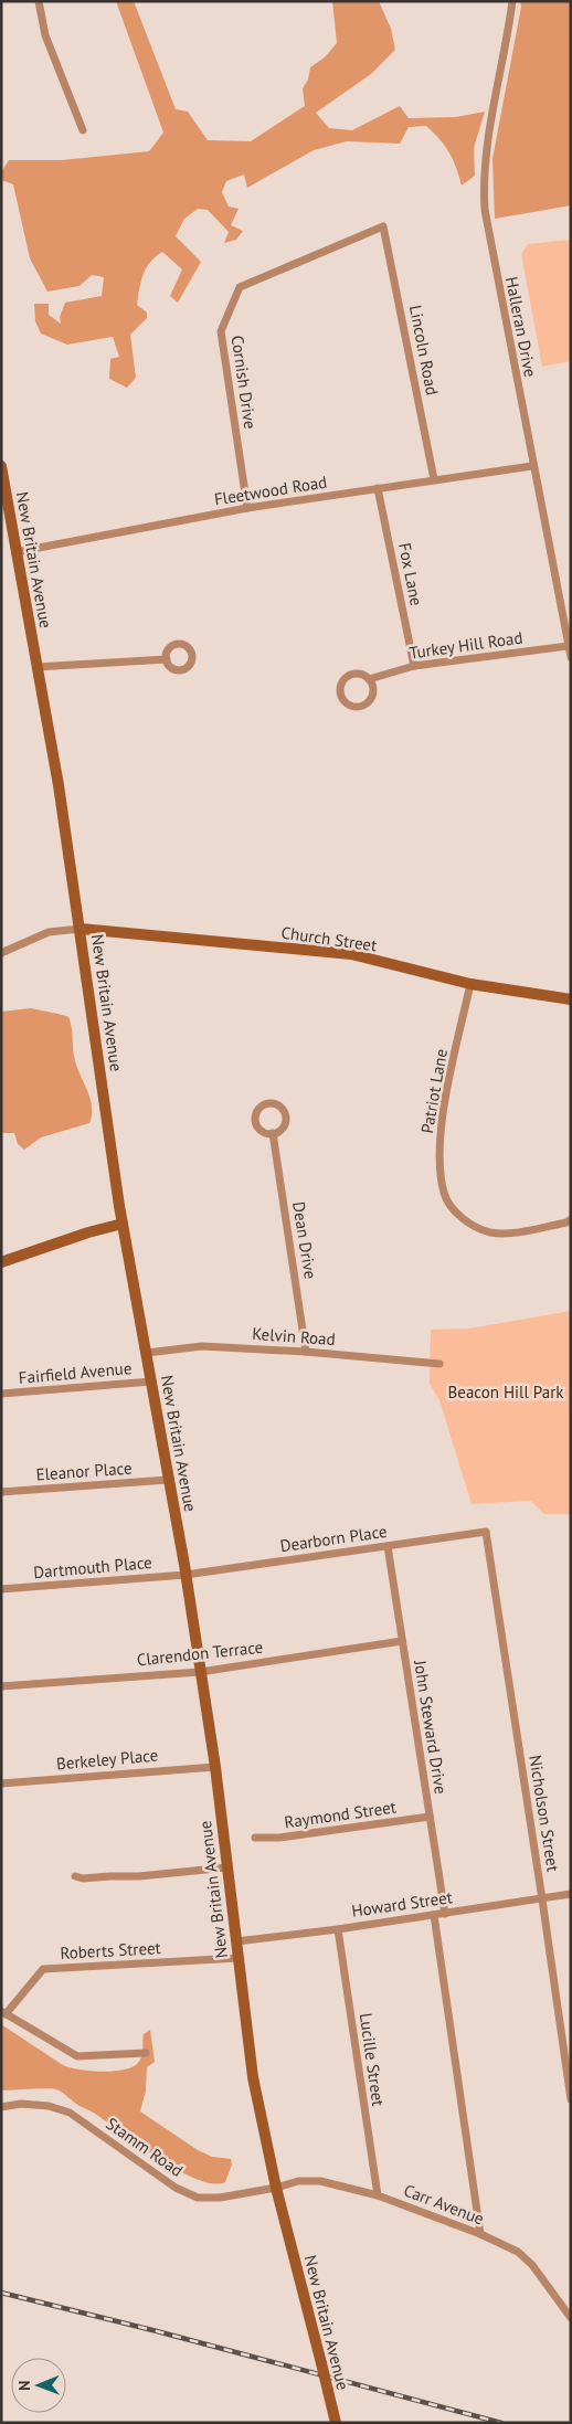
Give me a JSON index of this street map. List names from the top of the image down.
{
  "streets": {
    "main road": ["New Britain Avenue", "Church Street"],
    "street": [
      "Halleran Drive",
      "Lincoln Road",
      "Cornish Drive",
      "Fleetwood Road",
      "Fox Lane",
      "Turkey Hill Road",
      "Patriot Lane",
      "Dean Drive",
      "Kelvin Road",
      "Fairfield Avenue",
      "Eleanor Place",
      "Dearborn Place",
      "Dartmouth Place",
      "Clarendon Terrace",
      "John Steward Drive",
      "Berkeley Place",
      "Nicholson Street",
      "Raymond Street",
      "Howard Street",
      "Roberts Street",
      "Lucille Street",
      "Stamm Road",
      "Carr Avenue"
    ]
  },
  "crossings": [
    ["Halleran Drive", "Fleetwood Road"],
    ["Halleran Drive", "Turkey Hill Road"],
    ["Lincoln Road", "Cornish Drive"],
    ["Lincoln Road", "Fleetwood Road"],
    ["Cornish Drive", "Fleetwood Road"],
    ["Fleetwood Road", "New Britain Avenue"],
    ["Fleetwood Road", "Fox Lane"],
    ["New Britain Avenue", "Church Street"],
    ["New Britain Avenue", "Kelvin Road"],
    ["New Britain Avenue", "Fairfield Avenue"],
    ["New Britain Avenue", "Eleanor Place"],
    ["New Britain Avenue", "Dearborn Place"],
    ["New Britain Avenue", "Dartmouth Place"],
    ["New Britain Avenue", "Clarendon Terrace"],
    ["New Britain Avenue", "Berkeley Place"],
    ["New Britain Avenue", "Howard Street"],
    ["New Britain Avenue", "Roberts Street"],
    ["New Britain Avenue", "Stamm Road"],
    ["New Britain Avenue", "Carr Avenue"],
    ["Fox Lane", "Turkey Hill Road"],
    ["Church Street", "Patriot Lane"],
    ["Dean Drive", "Kelvin Road"],
    ["Dearborn Place", "Dartmouth Place"],
    ["Dearborn Place", "John Steward Drive"],
    ["Dearborn Place", "Nicholson Street"],
    ["Clarendon Terrace", "John Steward Drive"],
    ["John Steward Drive", "Raymond Street"],
    ["John Steward Drive", "Howard Street"],
    ["Nicholson Street", "Howard Street"],
    ["Howard Street", "Lucille Street"],
    ["Lucille Street", "Carr Avenue"],
    ["Stamm Road", "Carr Avenue"]
  ],
  "parks": ["Beacon Hill Park"],
  "north": "left"
}
